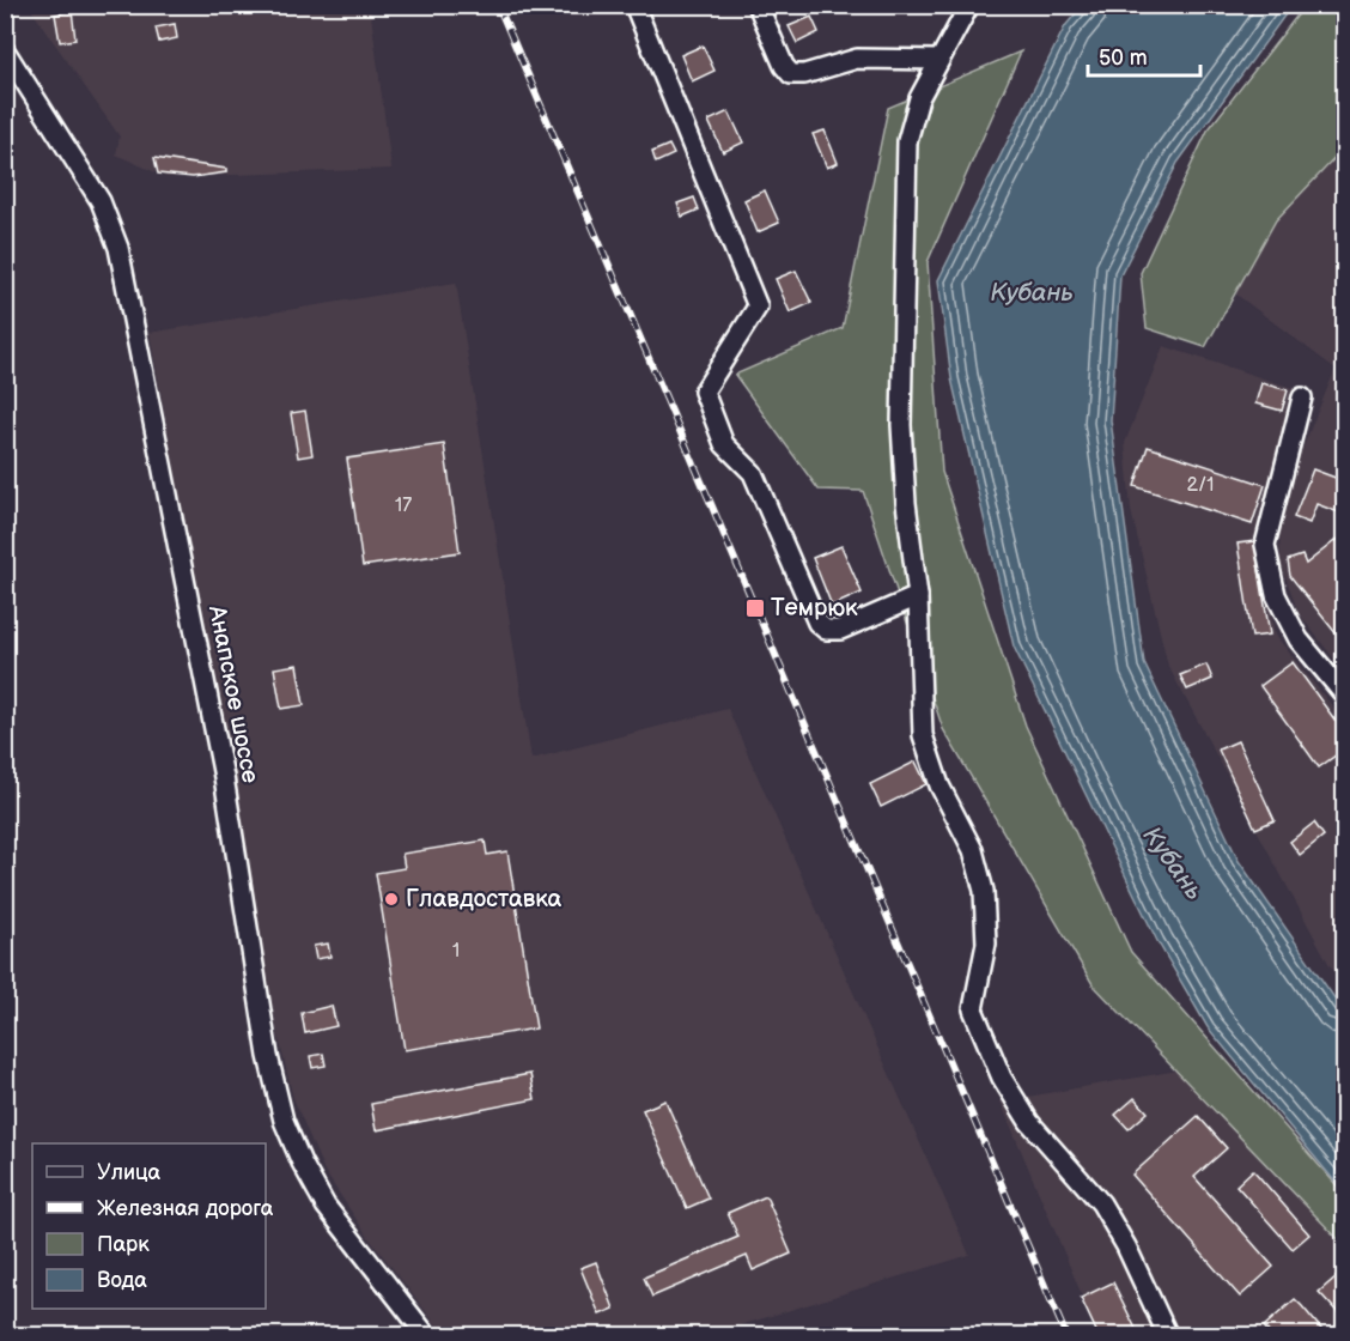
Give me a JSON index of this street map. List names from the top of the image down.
{
  "streets": {
    "street": ["Анапское шоссе"]
  },
  "water": ["Кубань"],
  "places": {
    "transit": ["Темрюк"],
    "other": ["Главдоставка"]
  },
  "house_numbers": ["2/1", "17", "1"],
  "legend": [
    "Улица",
    "Железная дорога",
    "Парк",
    "Вода"
  ],
  "scale_bar": "50 m"
}
